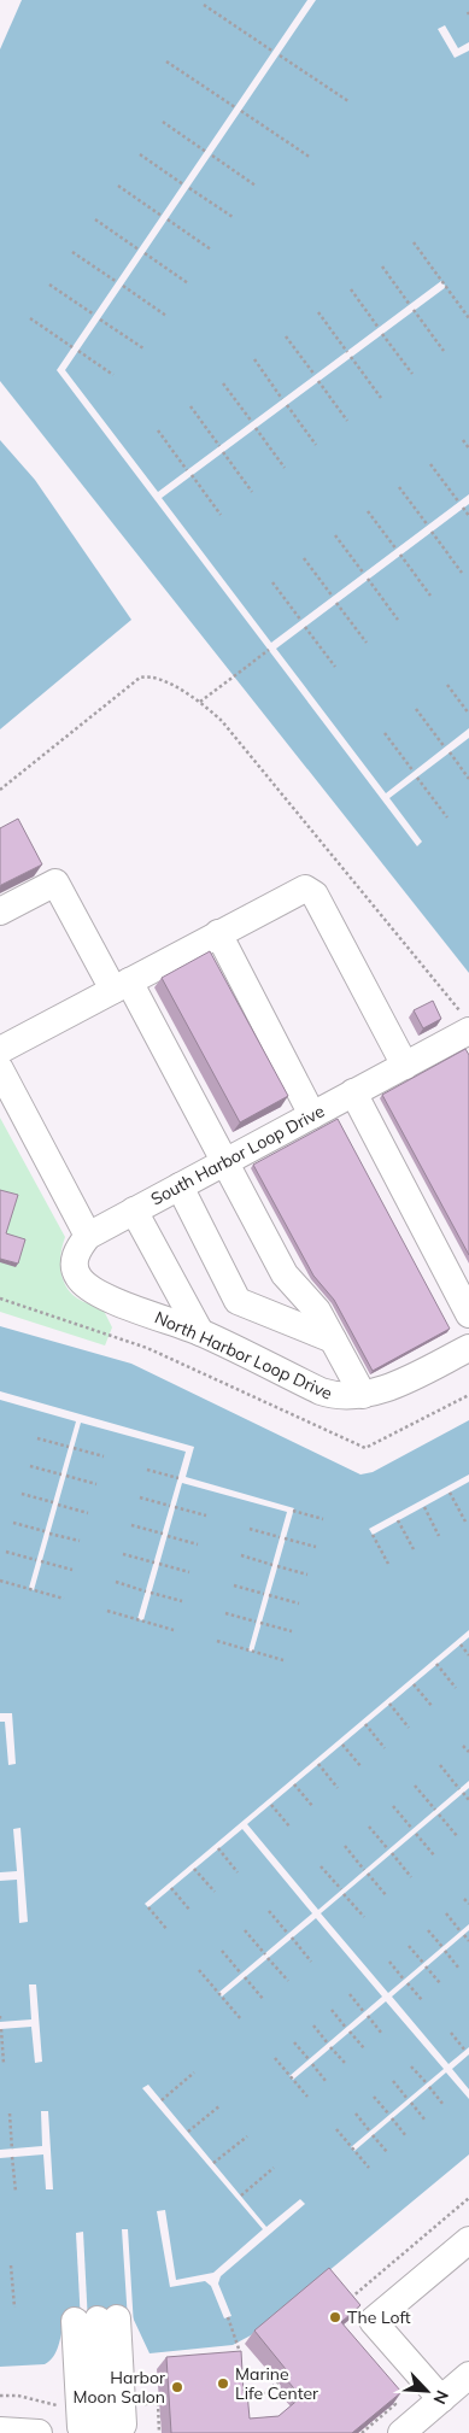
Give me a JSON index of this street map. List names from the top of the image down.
{
  "streets": {
    "street": ["South Harbor Loop Drive", "North Harbor Loop Drive"]
  },
  "crossings": [
    ["South Harbor Loop Drive", "North Harbor Loop Drive"]
  ],
  "places": ["The Loft", "Marine Life Center", "Harbor Moon Salon"],
  "north": "bottom right"
}
